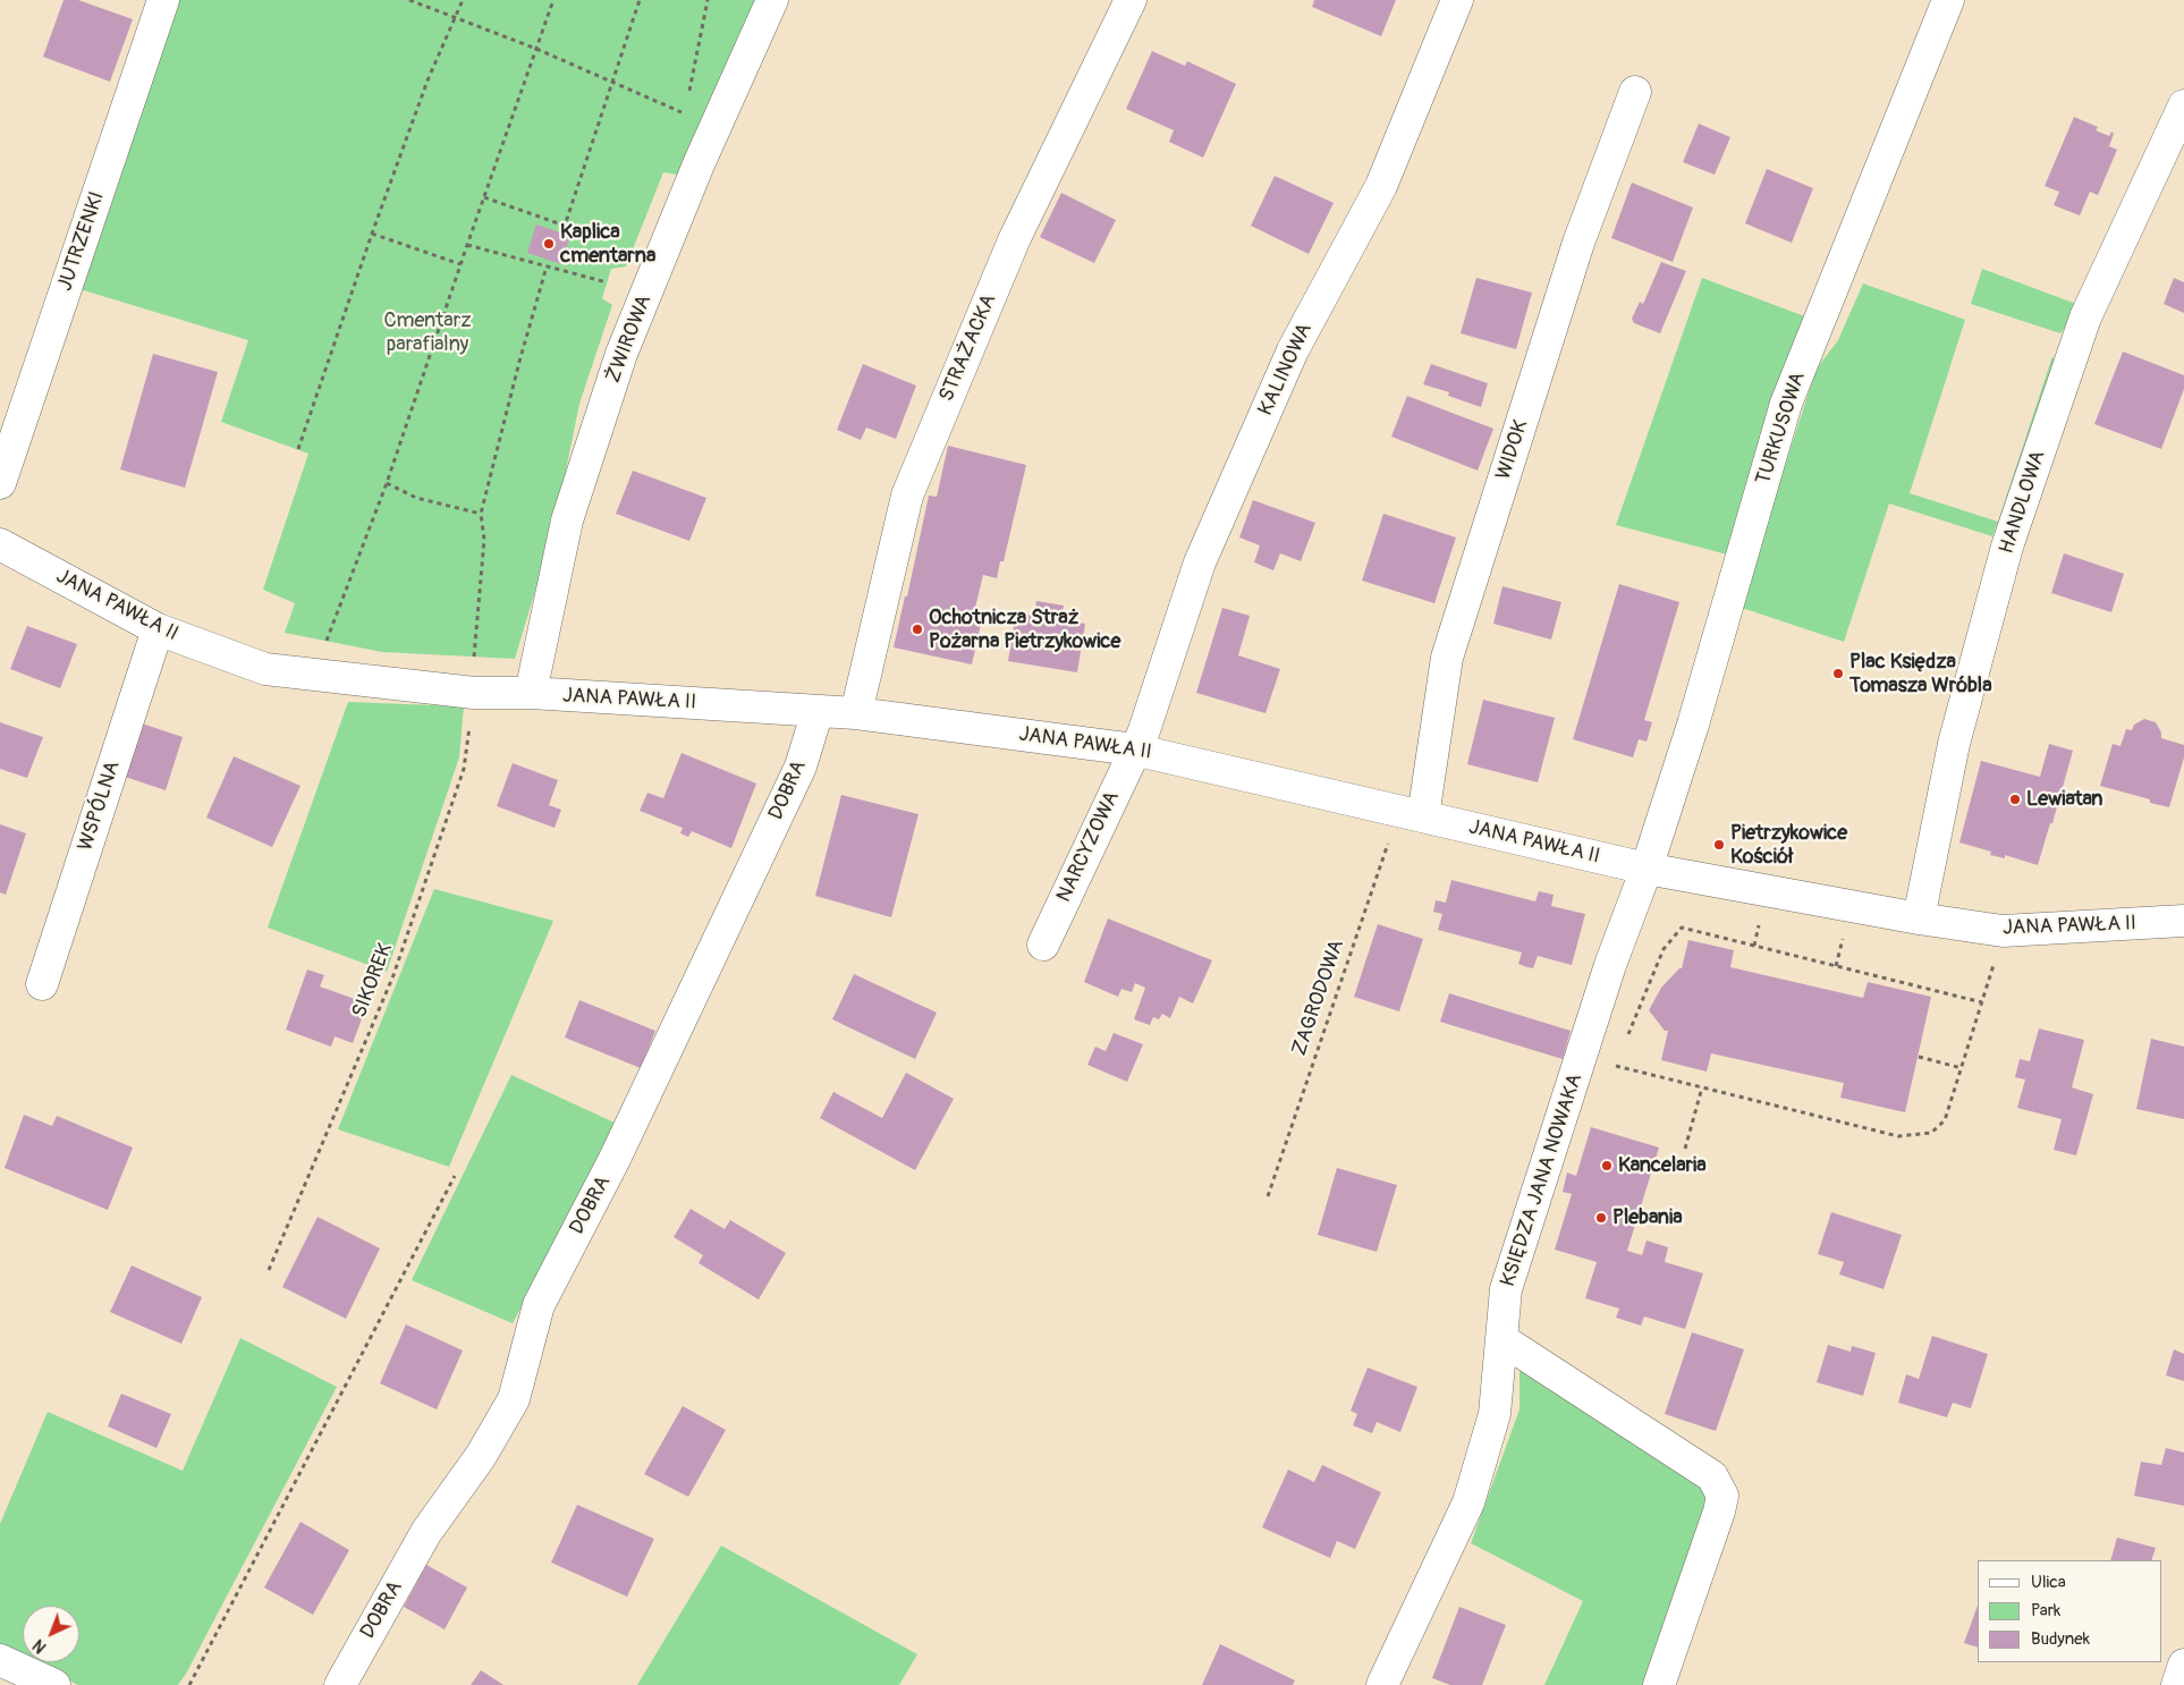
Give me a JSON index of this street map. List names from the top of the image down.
{
  "streets": {
    "street": [
      "JUTRZENKI",
      "ŻWIROWA",
      "STRAŻACKA",
      "KALINOWA",
      "TURKUSOWA",
      "WIDOK",
      "HANDLOWA",
      "JANA PAWŁA II",
      "DOBRA",
      "WSPÓLNA",
      "NARCYZOWA",
      "KSIĘDZA JANA NOWAKA"
    ],
    "path": ["SIKOREK", "ZAGRODOWA"]
  },
  "crossings": [
    ["ŻWIROWA", "JANA PAWŁA II"],
    ["STRAŻACKA", "JANA PAWŁA II"],
    ["KALINOWA", "JANA PAWŁA II"],
    ["KALINOWA", "NARCYZOWA"],
    ["TURKUSOWA", "JANA PAWŁA II"],
    ["TURKUSOWA", "KSIĘDZA JANA NOWAKA"],
    ["WIDOK", "JANA PAWŁA II"],
    ["WIDOK", "ZAGRODOWA"],
    ["HANDLOWA", "JANA PAWŁA II"],
    ["JANA PAWŁA II", "DOBRA"],
    ["JANA PAWŁA II", "WSPÓLNA"],
    ["JANA PAWŁA II", "NARCYZOWA"],
    ["JANA PAWŁA II", "SIKOREK"],
    ["JANA PAWŁA II", "ZAGRODOWA"],
    ["JANA PAWŁA II", "KSIĘDZA JANA NOWAKA"]
  ],
  "parks": ["Cmentarz parafialny"],
  "places": [
    "Kaplica cmentarna",
    "Ochotnicza Straż Pożarna Pietrzykowice",
    "Plac Księdza Tomasza Wróbla",
    "Lewiatan",
    "Pietrzykowice Kościół",
    "Kancelaria",
    "Plebania"
  ],
  "legend": ["Ulica", "Park", "Budynek"],
  "north": "bottom left"
}
